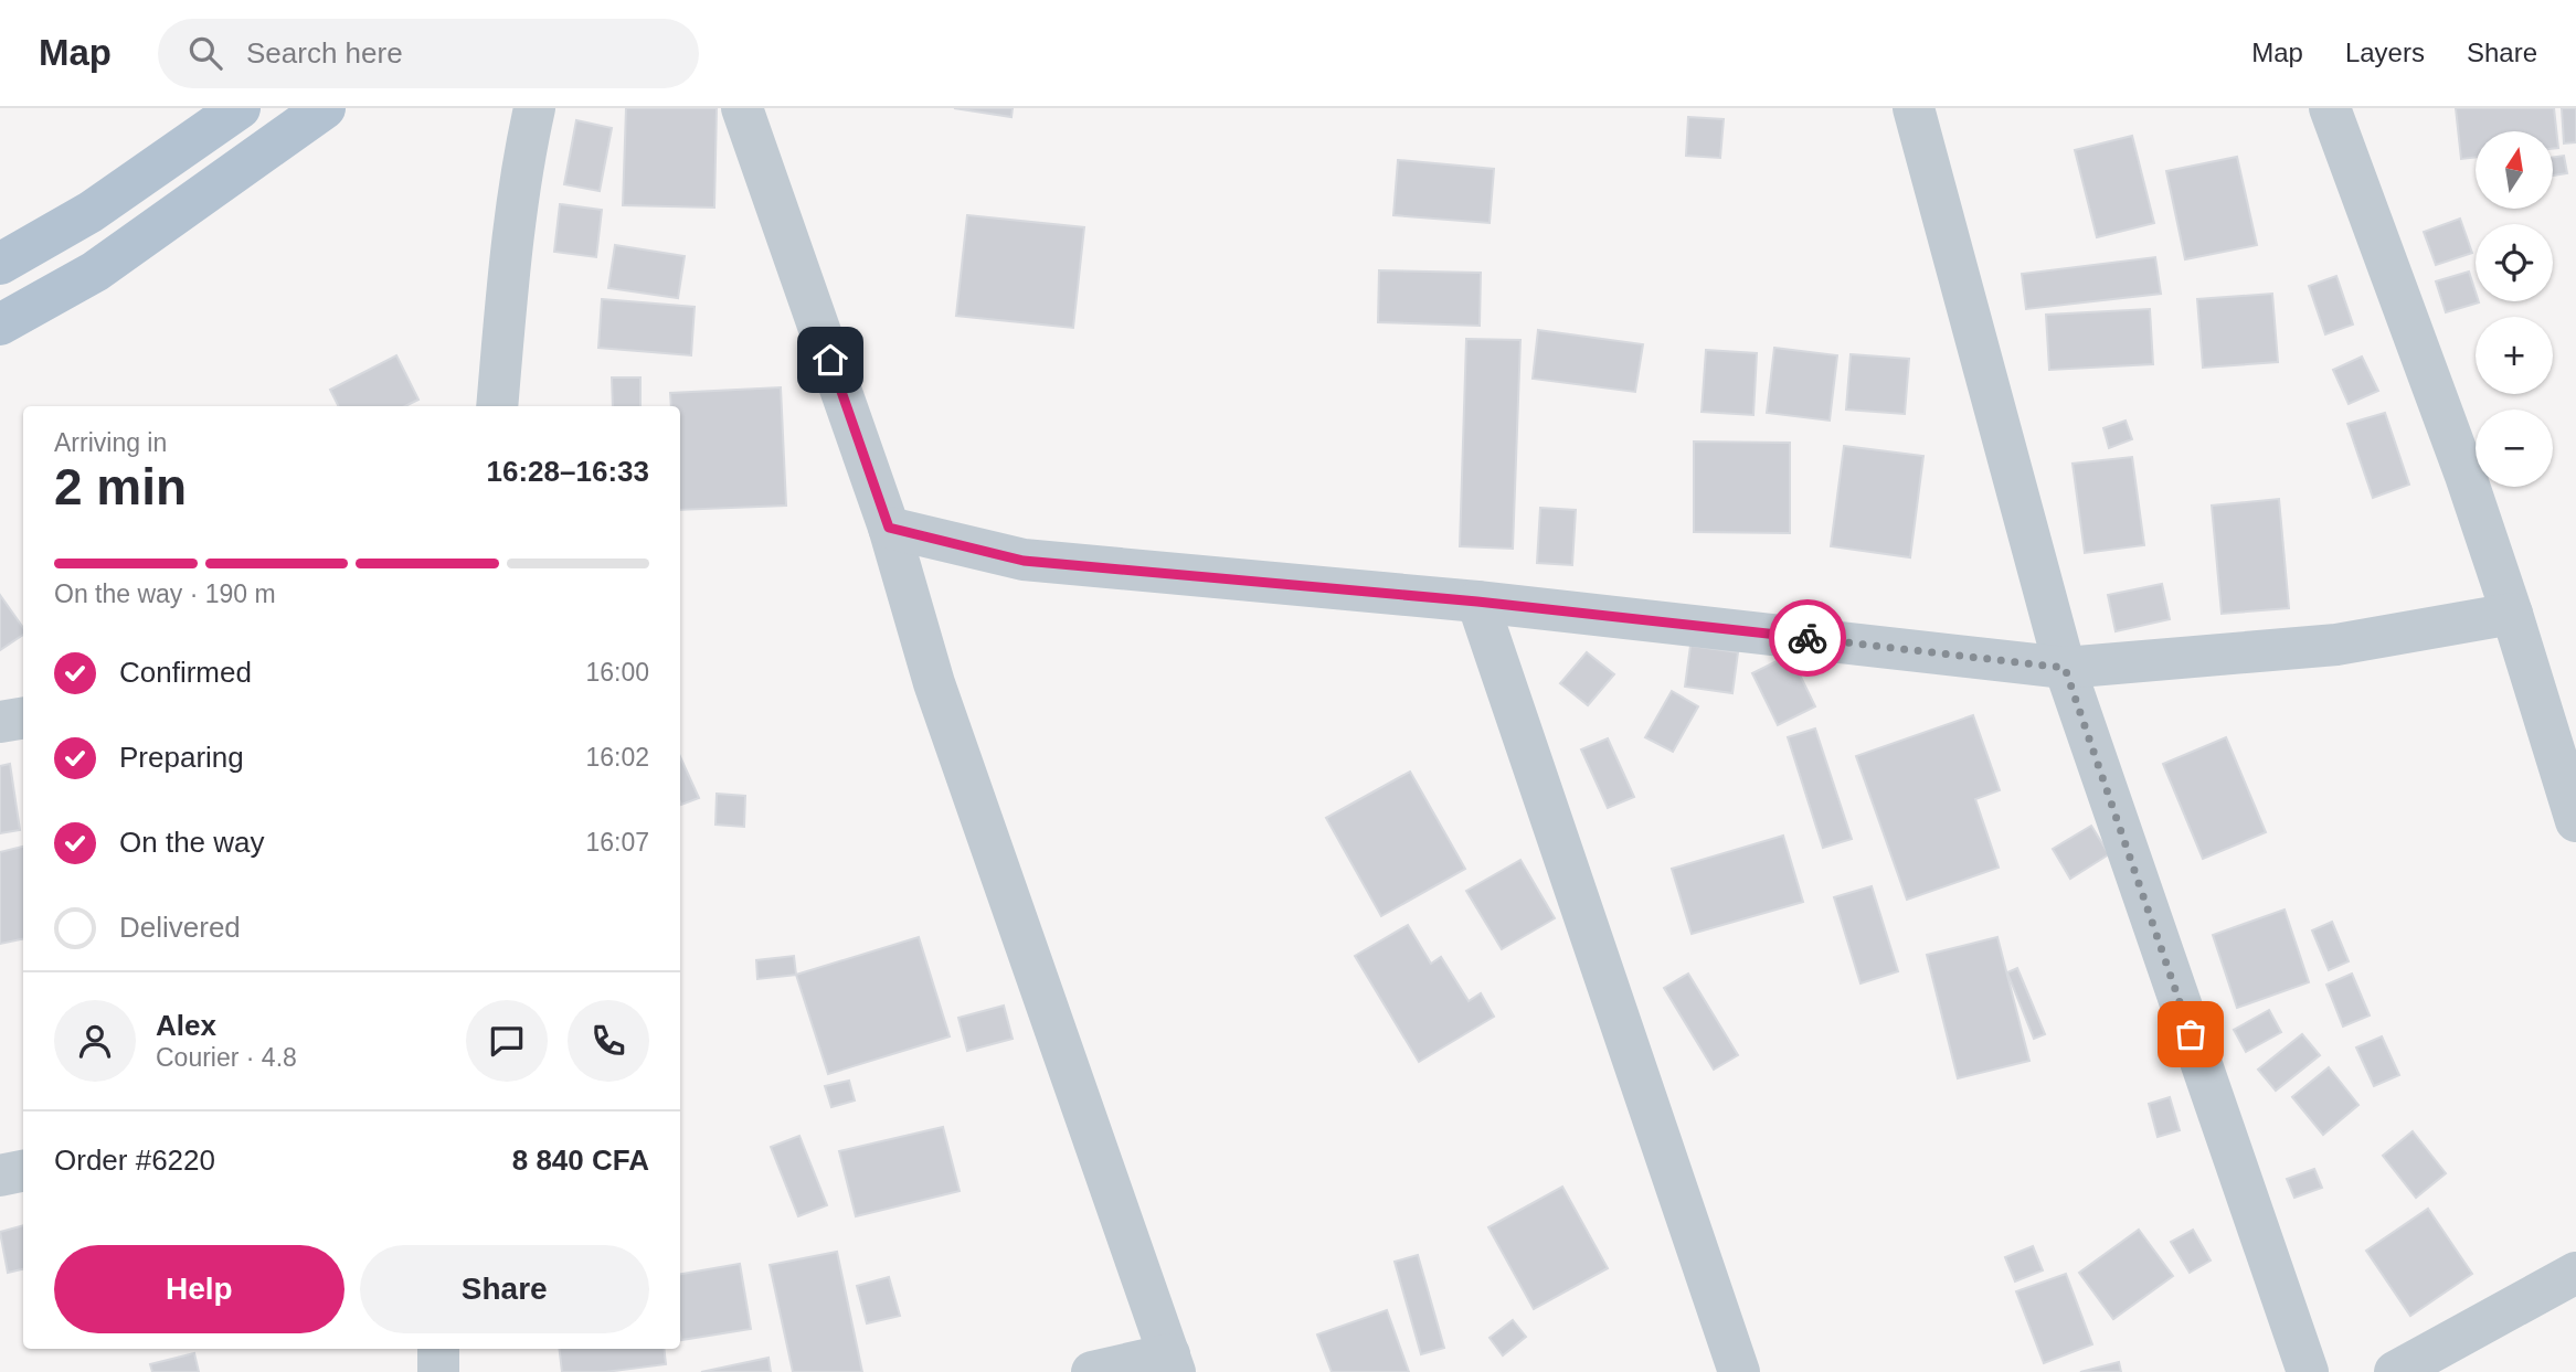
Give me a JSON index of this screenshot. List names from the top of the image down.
{
  "north": "top",
  "page": {
    "header": "Map",
    "search": "Search here",
    "nav": ["Map", "Layers", "Share"],
    "map_buttons": ["+", "−"],
    "heading": ["2 min", "Arriving in", "16:28–16:33"],
    "panel": [
      "Alex",
      "Courier · 4.8",
      "Order #6220",
      "8 840 CFA"
    ],
    "bar": "On the way · 190 m",
    "list": [
      ["Confirmed", "16:00"],
      ["Preparing", "16:02"],
      ["On the way", "16:07"],
      "Delivered"
    ],
    "buttons": ["Help", "Share"]
  }
}
